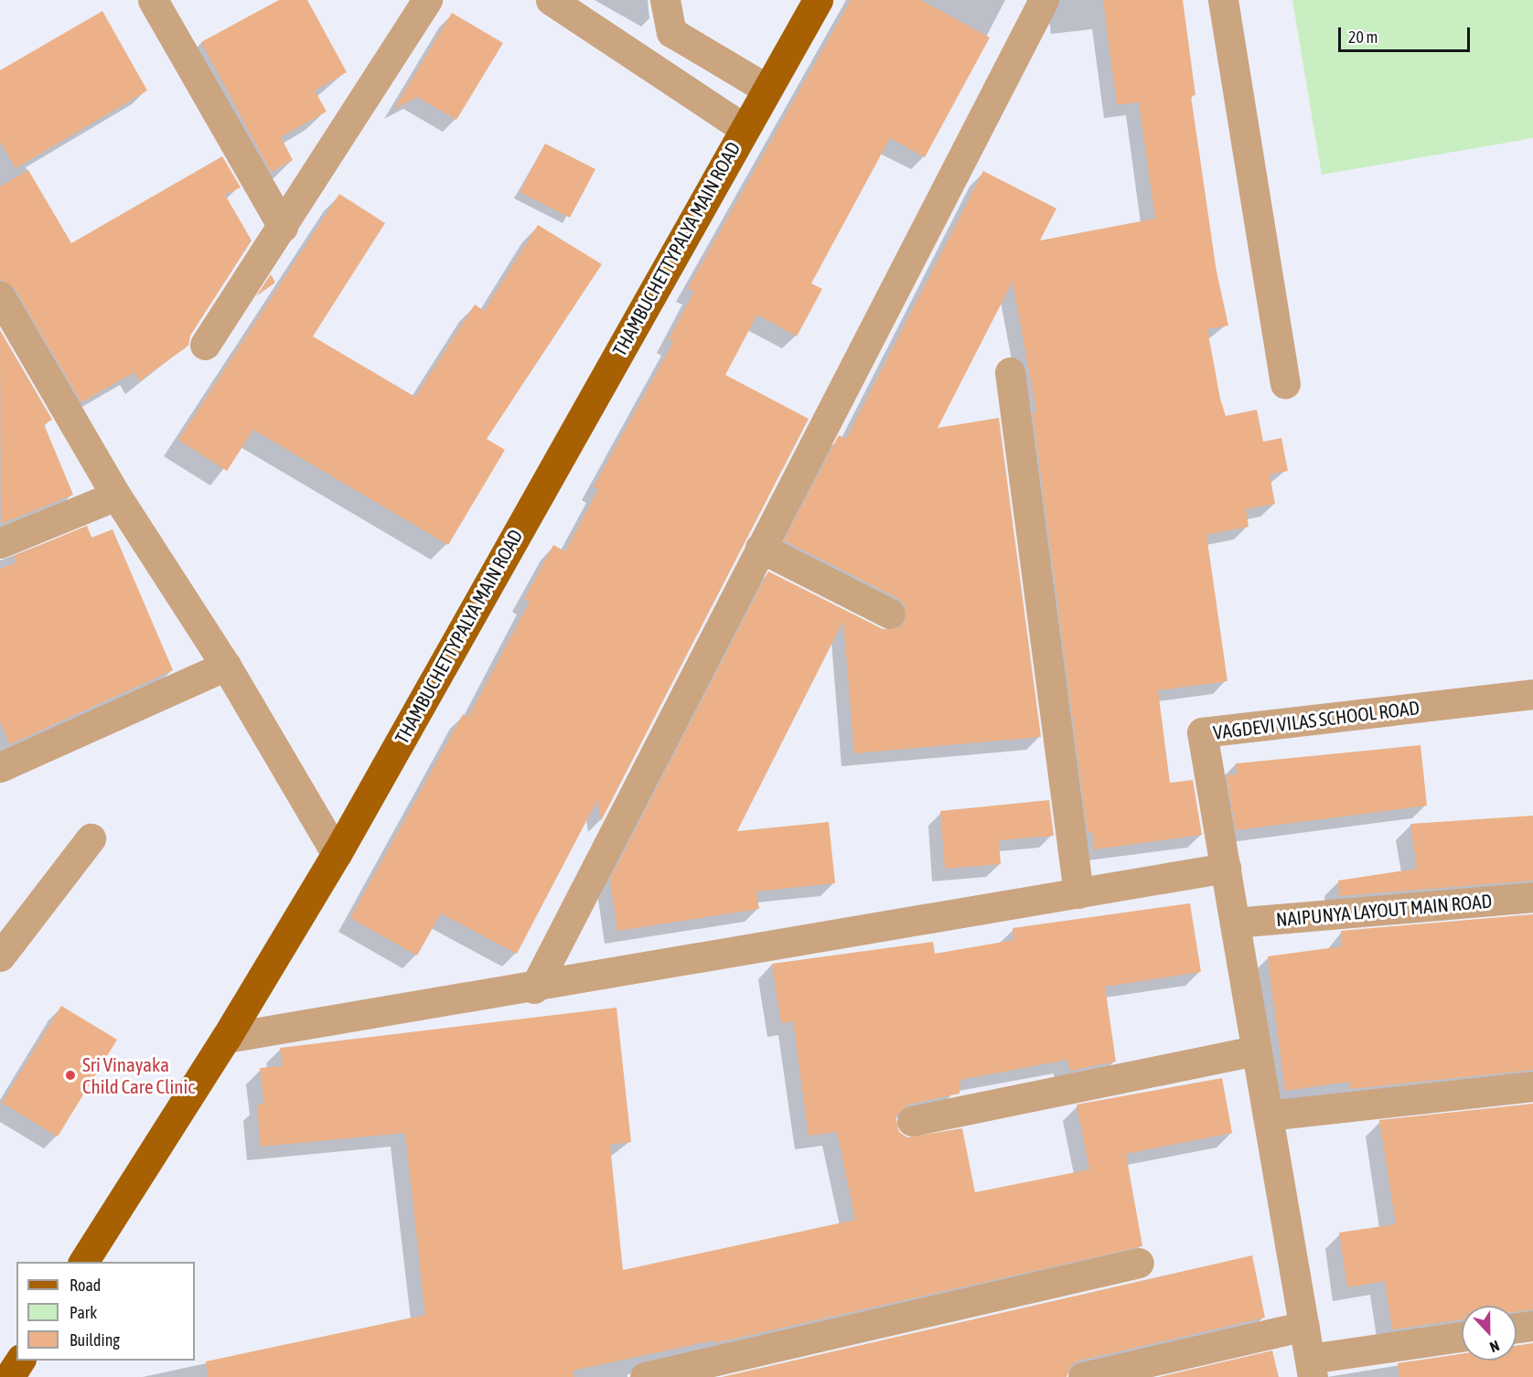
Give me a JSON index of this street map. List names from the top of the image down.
{
  "streets": {
    "main road": ["THAMBUCHETTYPALYA MAIN ROAD"],
    "street": ["VAGDEVI VILAS SCHOOL ROAD", "NAIPUNYA LAYOUT MAIN ROAD"]
  },
  "places": ["Sri Vinayaka Child Care Clinic"],
  "legend": ["Road", "Park", "Building"],
  "scale_bar": "20 m",
  "north": "bottom"
}
